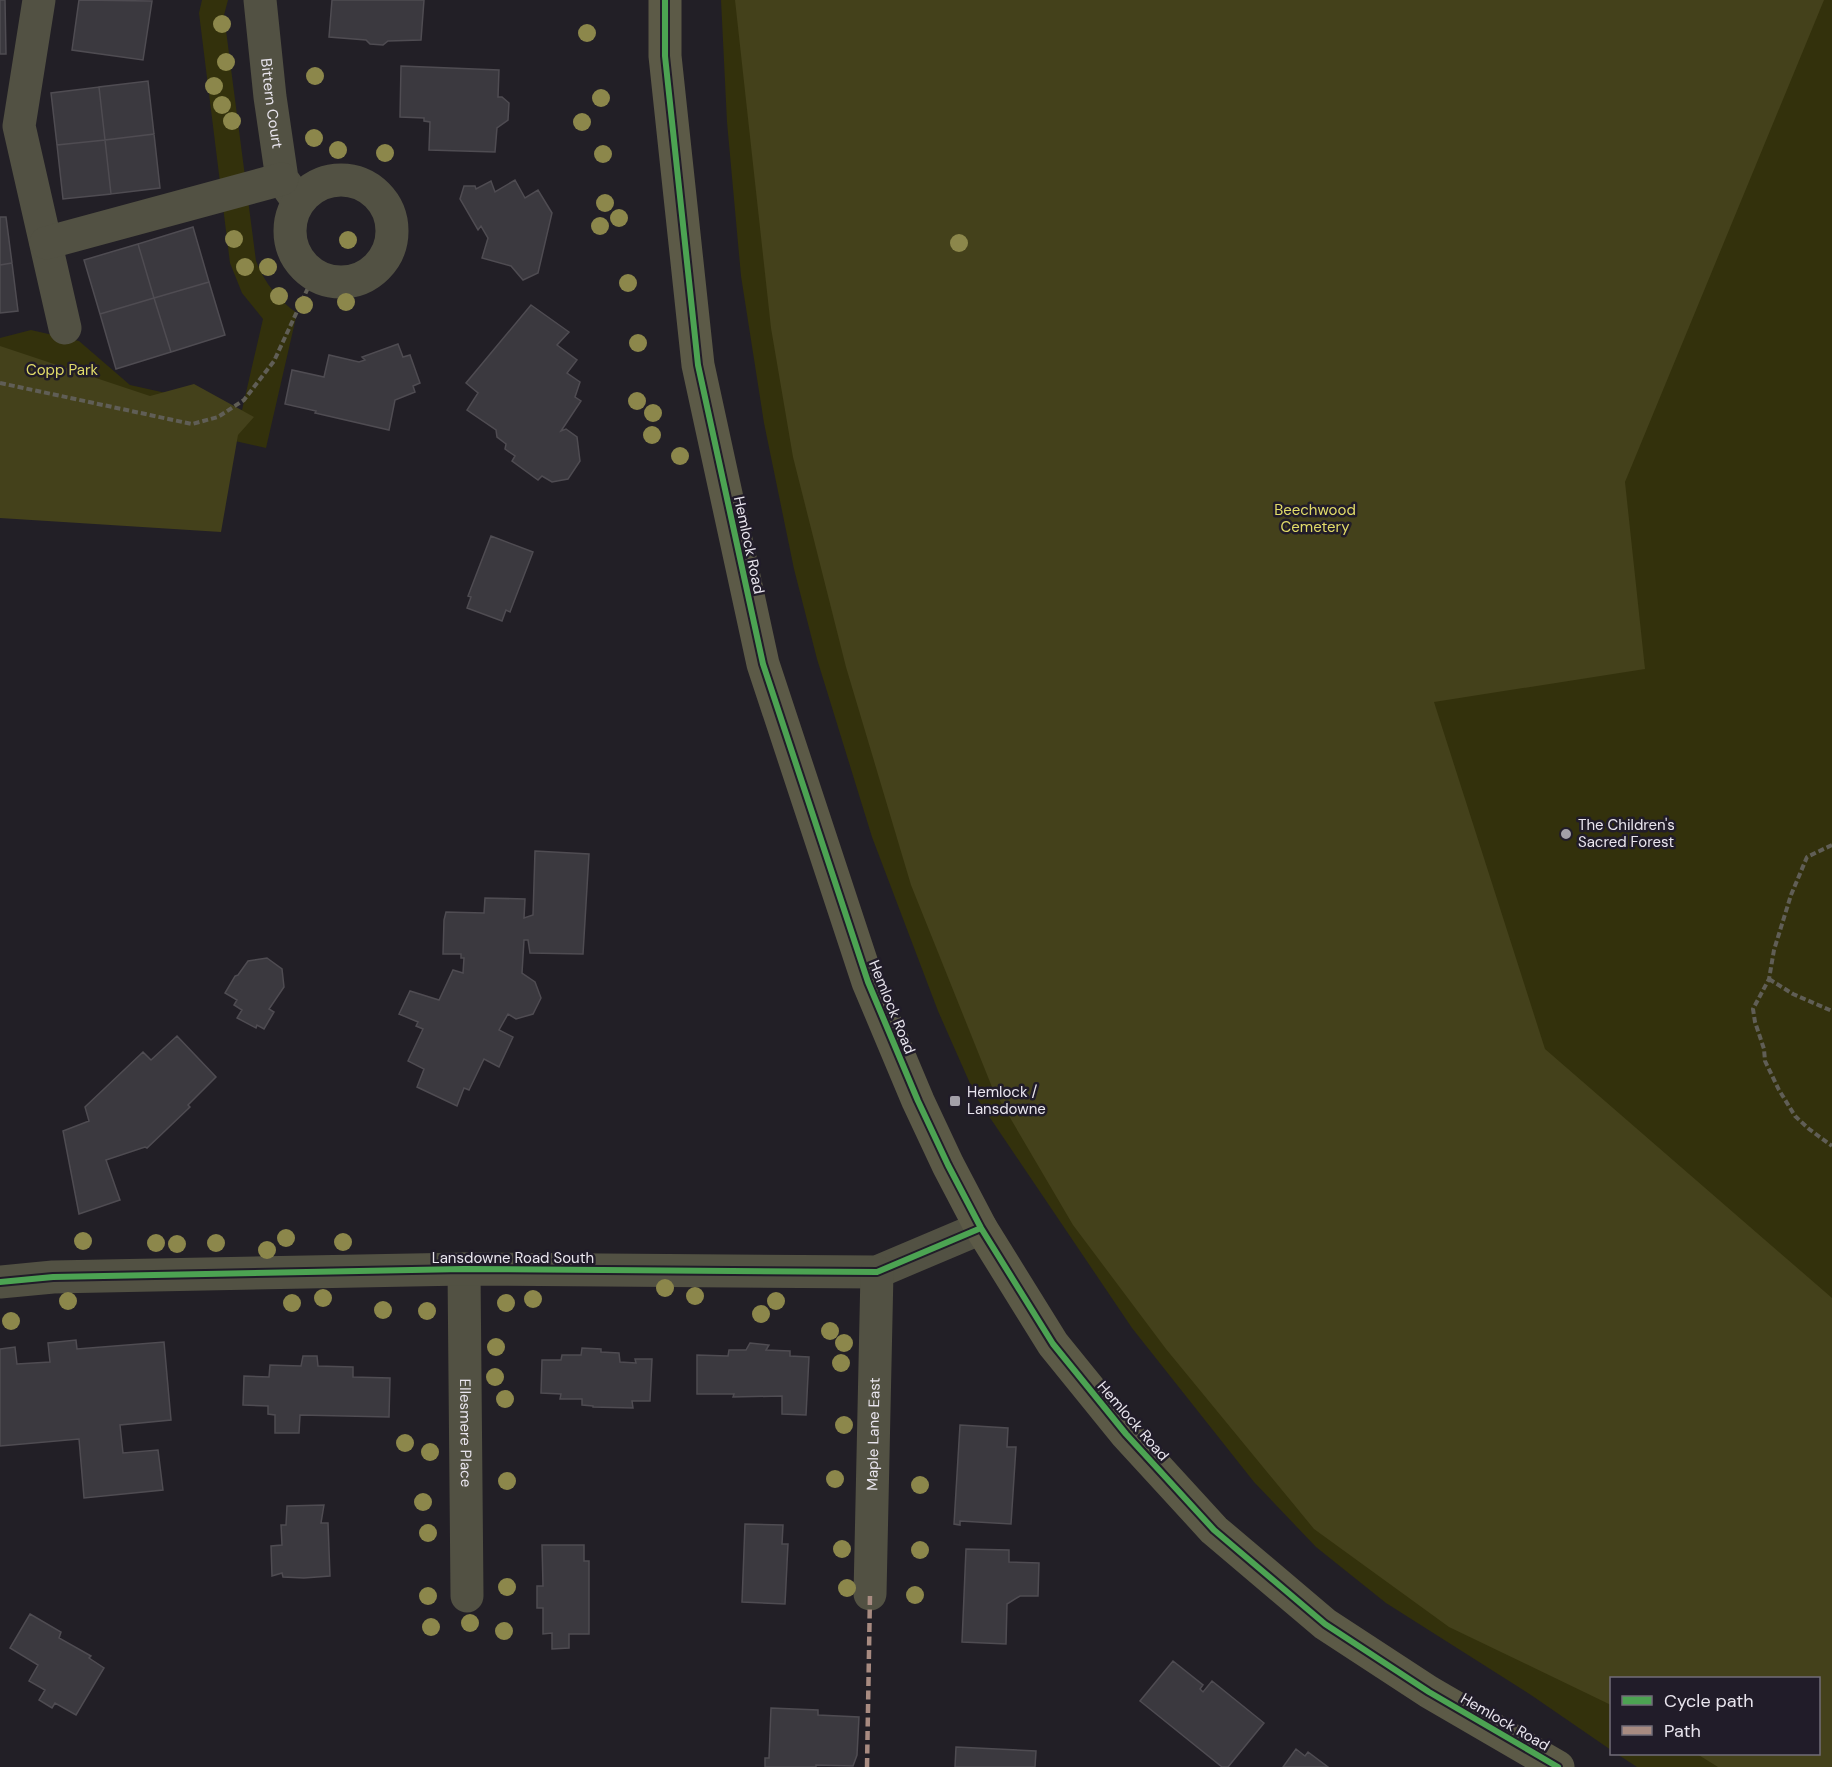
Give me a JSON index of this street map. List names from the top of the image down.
{
  "streets": {
    "main road": ["Hemlock Road"],
    "street": [
      "Bittern Court",
      "Lansdowne Road South",
      "Ellesmere Place",
      "Maple Lane East"
    ]
  },
  "crossings": [
    ["Hemlock Road", "Lansdowne Road South"],
    ["Lansdowne Road South", "Ellesmere Place"],
    ["Lansdowne Road South", "Maple Lane East"]
  ],
  "parks": ["Copp Park", "Beechwood Cemetery"],
  "places": {
    "other": ["The Children's Sacred Forest"],
    "transit": ["Hemlock / Lansdowne"]
  },
  "legend": ["Cycle path", "Path"]
}
